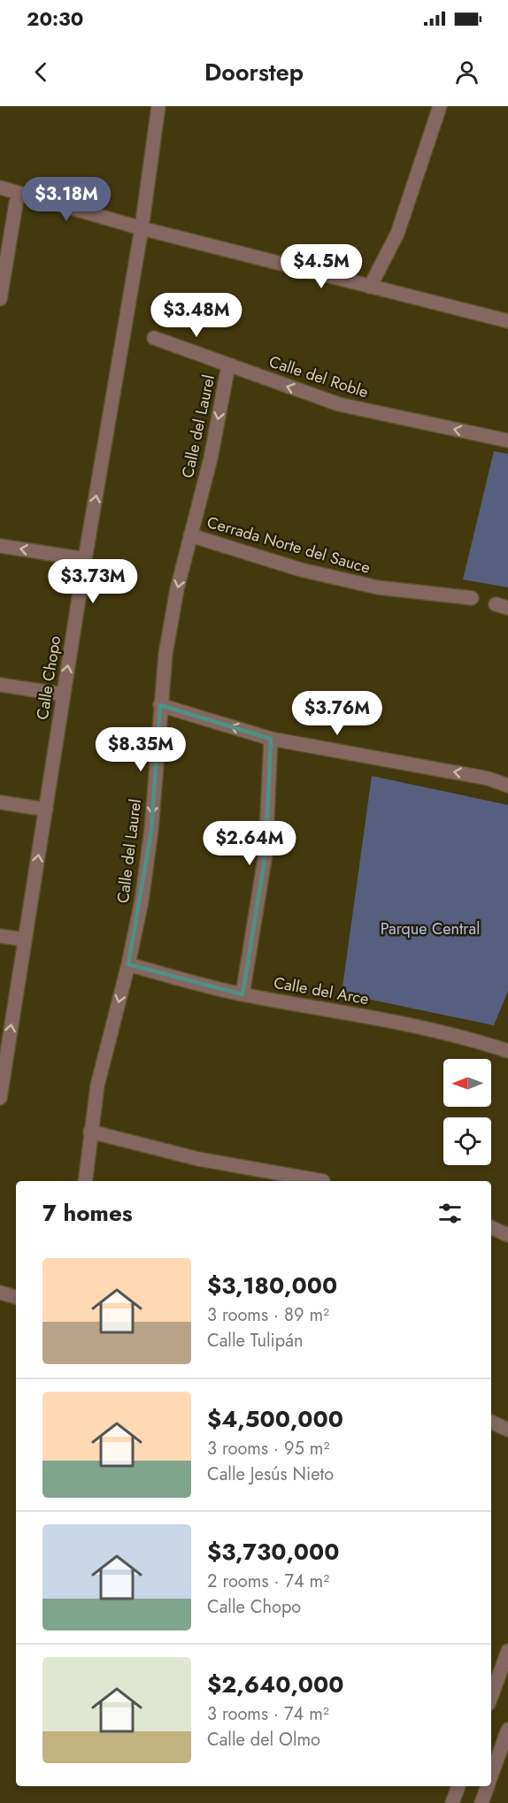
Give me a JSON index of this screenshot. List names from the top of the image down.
{
  "streets": {
    "street": [
      "Calle del Roble",
      "Calle del Laurel",
      "Cerrada Norte del Sauce",
      "Calle Chopo",
      "Calle del Arce"
    ]
  },
  "crossings": [
    ["Calle del Roble", "Calle del Laurel"],
    ["Calle del Laurel", "Cerrada Norte del Sauce"],
    ["Calle del Laurel", "Calle del Arce"]
  ],
  "one_way": ["Calle Chopo"],
  "parks": ["Parque Central"],
  "north": "left",
  "page": {
    "status": "20:30",
    "header": "Doorstep",
    "price": [
      "$3.18M",
      "$4.5M",
      "$3.48M",
      "$3.73M",
      "$3.76M",
      "$8.35M",
      "$2.64M"
    ],
    "heading": "7 homes",
    "list": [
      {
        "name": "$3,180,000",
        "note": "3 rooms · 89 m² · Calle Tulipán"
      },
      {
        "name": "$4,500,000",
        "note": "3 rooms · 95 m² · Calle Jesús Nieto"
      },
      {
        "name": "$3,730,000",
        "note": "2 rooms · 74 m² · Calle Chopo"
      },
      {
        "name": "$2,640,000",
        "note": "3 rooms · 74 m² · Calle del Olmo"
      }
    ]
  }
}
